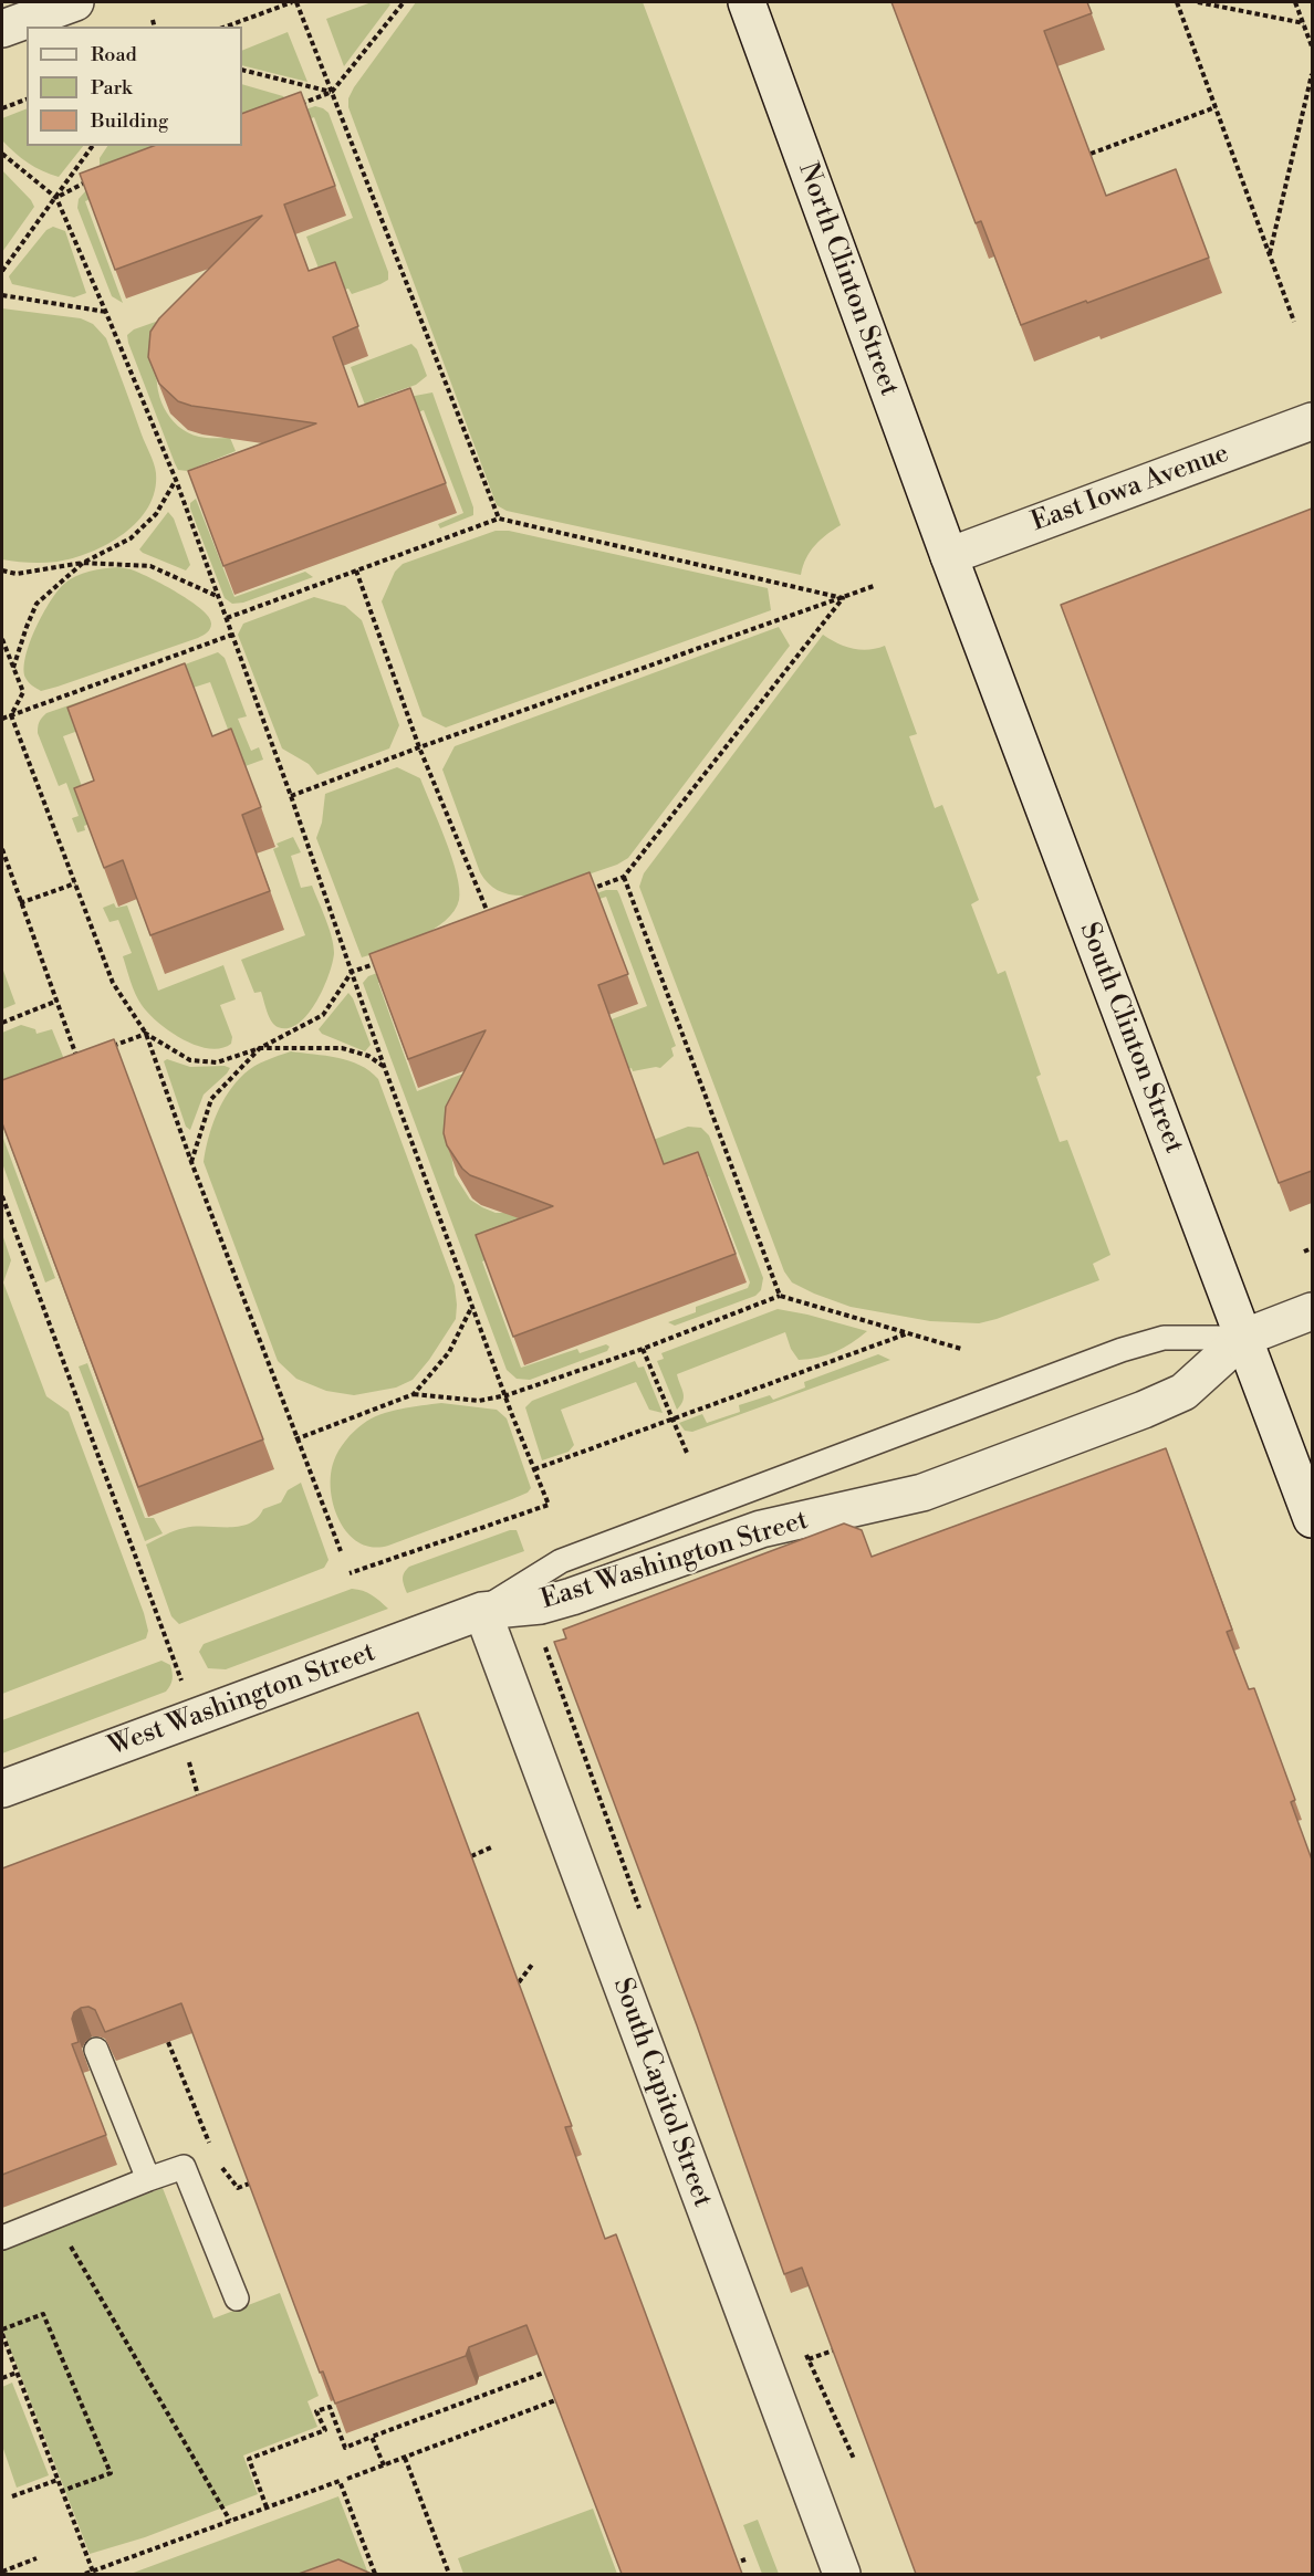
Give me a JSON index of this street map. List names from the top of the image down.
{
  "streets": {
    "street": [
      "North Clinton Street",
      "East Iowa Avenue",
      "South Clinton Street",
      "East Washington Street",
      "West Washington Street",
      "South Capitol Street"
    ]
  },
  "crossings": [
    ["North Clinton Street", "East Iowa Avenue"],
    ["North Clinton Street", "South Clinton Street"],
    ["East Iowa Avenue", "South Clinton Street"],
    ["South Clinton Street", "East Washington Street"],
    ["East Washington Street", "West Washington Street"],
    ["East Washington Street", "South Capitol Street"],
    ["West Washington Street", "South Capitol Street"]
  ],
  "legend": ["Road", "Park", "Building"]
}
